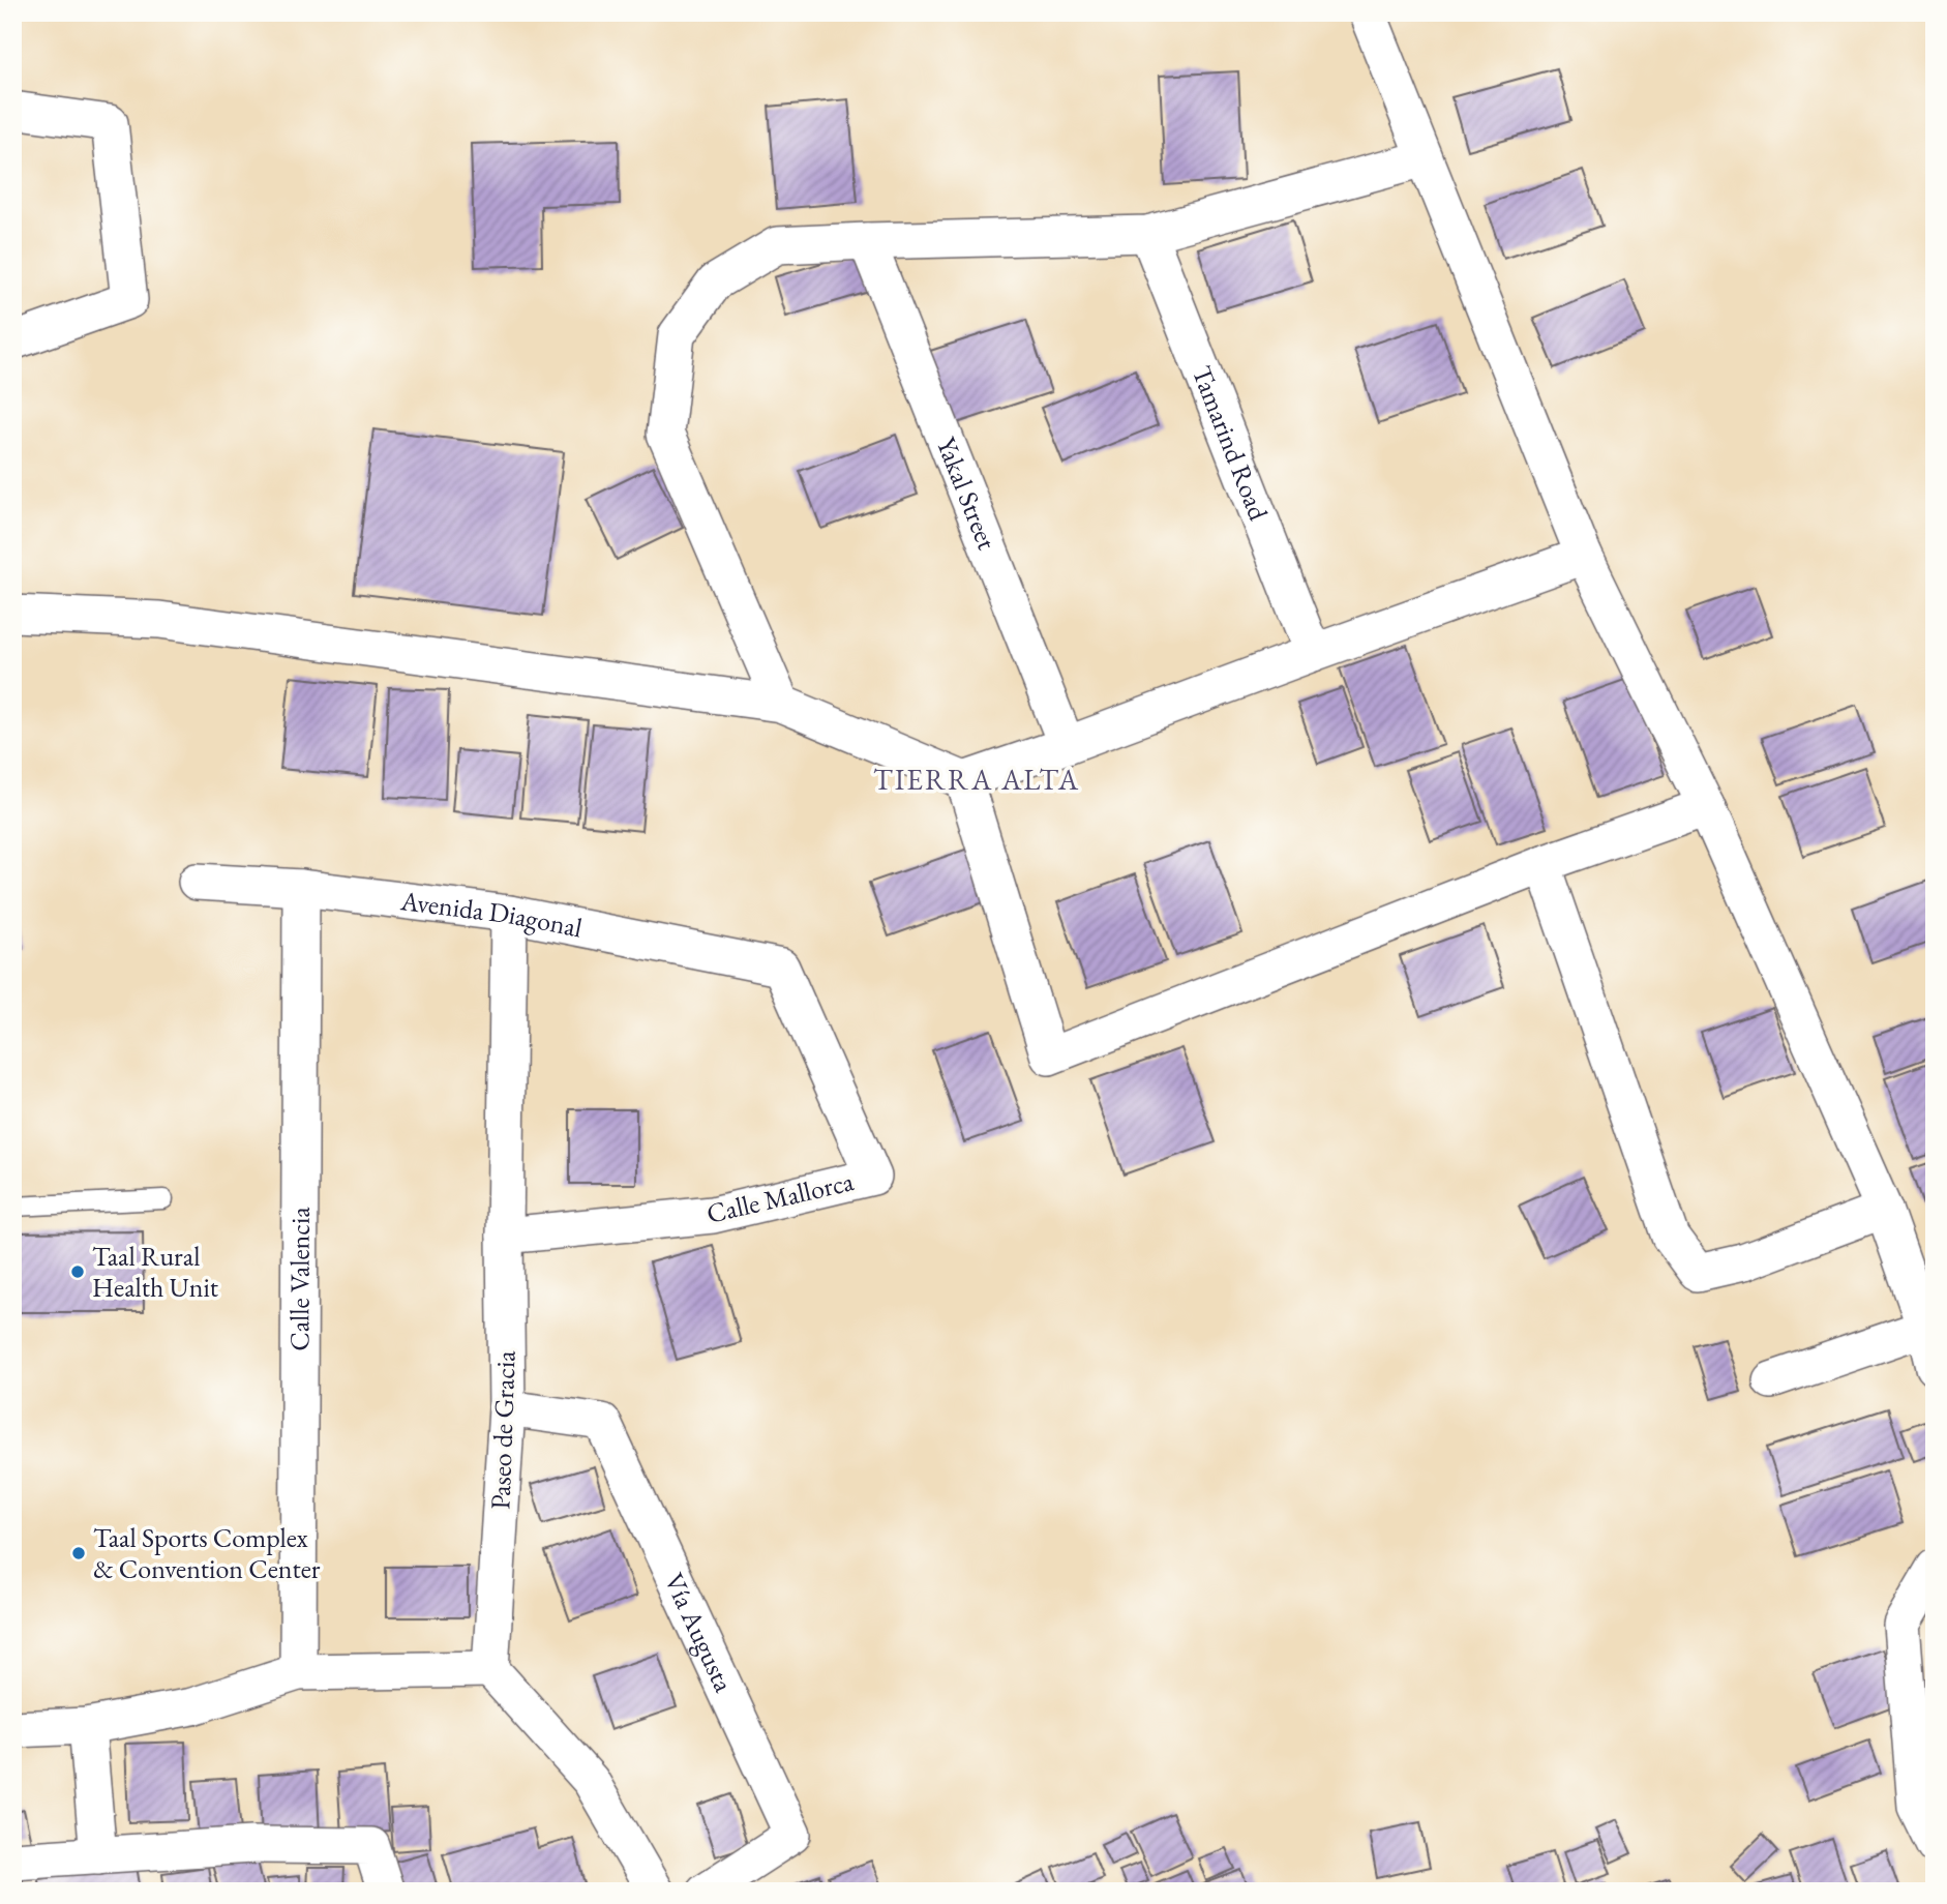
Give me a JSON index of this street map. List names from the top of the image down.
{
  "streets": {
    "street": [
      "Tamarind Road",
      "Yakal Street",
      "Avenida Diagonal",
      "Calle Mallorca",
      "Calle Valencia",
      "Paseo de Gracia",
      "Vía Augusta"
    ]
  },
  "crossings": [
    ["Avenida Diagonal", "Calle Mallorca"],
    ["Avenida Diagonal", "Calle Valencia"],
    ["Avenida Diagonal", "Paseo de Gracia"],
    ["Calle Mallorca", "Paseo de Gracia"],
    ["Paseo de Gracia", "Vía Augusta"]
  ],
  "districts": ["TIERRA ALTA"],
  "places": ["Taal Rural Health Unit", "Taal Sports Complex & Convention Center"]
}
